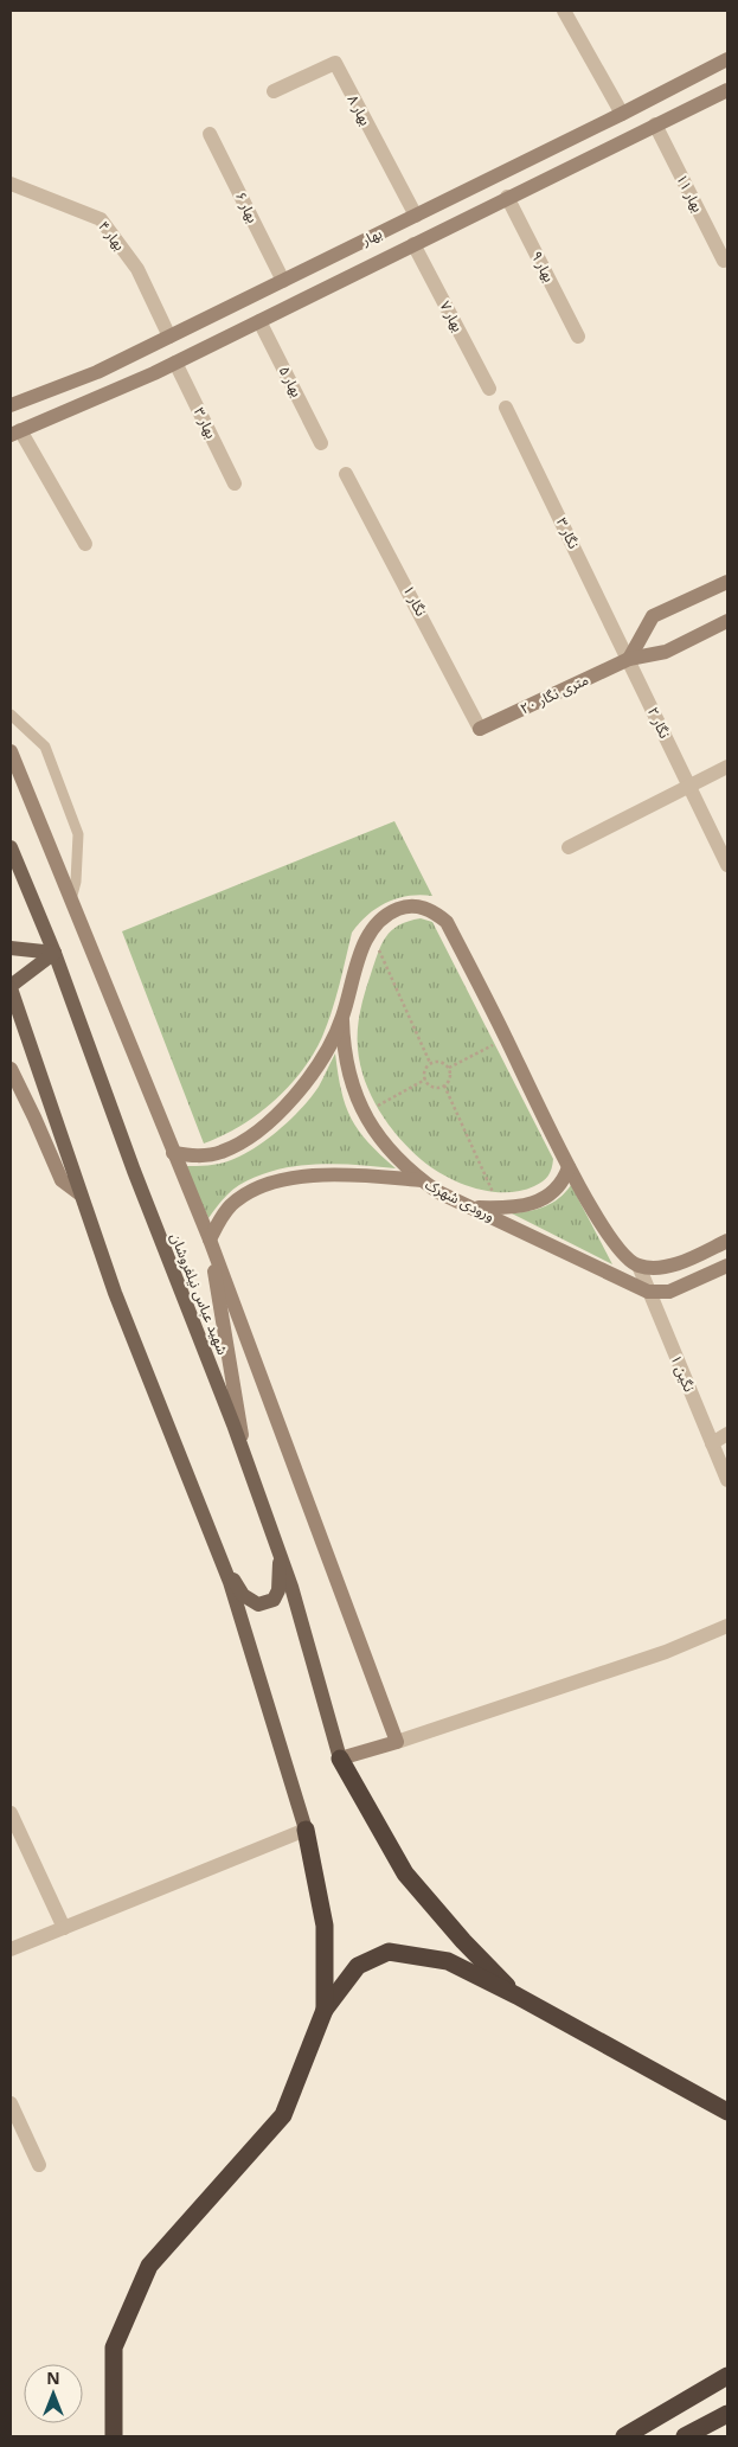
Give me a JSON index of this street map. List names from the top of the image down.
{
  "streets": {
    "main road": ["شهید عباس نیلفروشان"],
    "street": [
      "بهار ۸",
      "بهار ۱۱",
      "بهار ۶",
      "بهار ۴",
      "بهار",
      "بهار ۹",
      "بهار ۷",
      "بهار ۵",
      "بهار ۳",
      "نگار ۳",
      "نگار ۱",
      "۲۰ متری نگار",
      "نگار ۲",
      "ورودی شهرک",
      "نگین ۱"
    ]
  },
  "crossings": [
    ["بهار ۸", "بهار"],
    ["بهار ۱۱", "بهار"],
    ["بهار ۶", "بهار"],
    ["بهار ۴", "بهار"],
    ["بهار", "بهار ۹"],
    ["بهار", "بهار ۷"],
    ["بهار", "بهار ۵"],
    ["بهار", "بهار ۳"],
    ["نگار ۳", "۲۰ متری نگار"],
    ["نگار ۳", "نگار ۲"],
    ["نگار ۱", "۲۰ متری نگار"],
    ["۲۰ متری نگار", "نگار ۲"],
    ["ورودی شهرک", "نگین ۱"]
  ],
  "north": "top"
}
